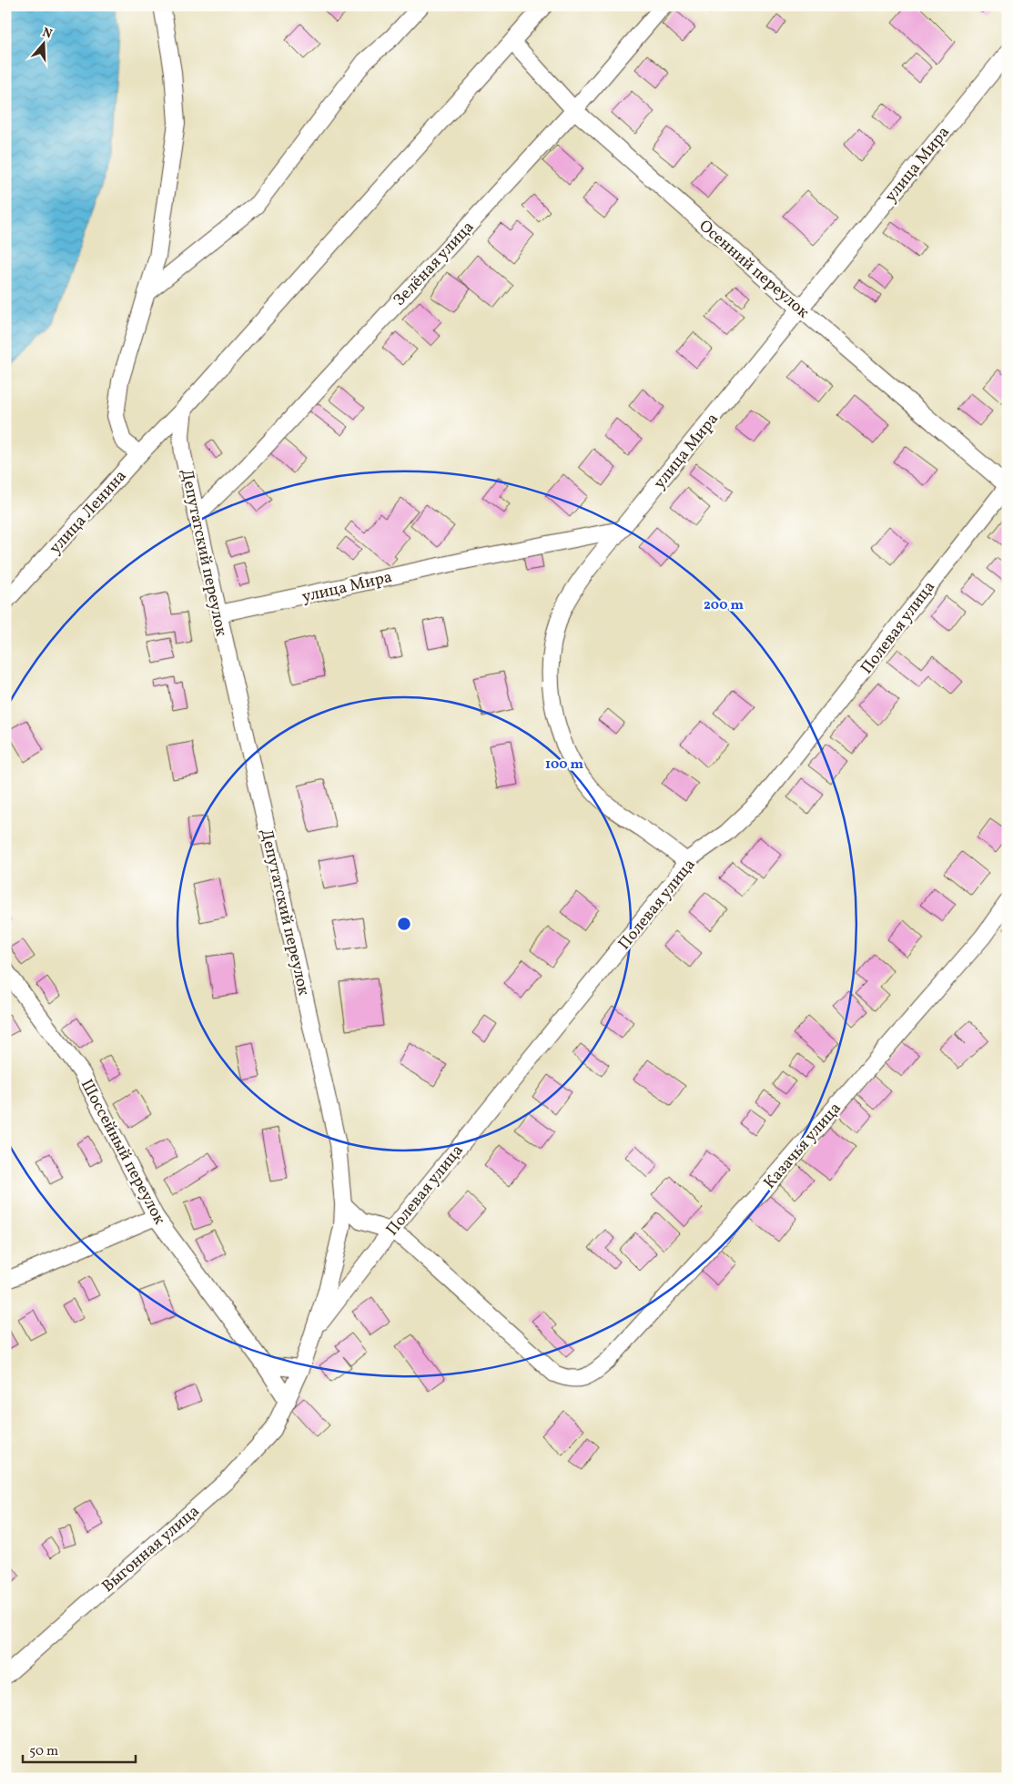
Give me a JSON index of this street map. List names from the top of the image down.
{
  "streets": {
    "street": [
      "улица Мира",
      "Зелёная улица",
      "Осенний переулок",
      "улица Ленина",
      "Депутатский переулок",
      "Полевая улица",
      "Казачья улица",
      "Шоссейный переулок",
      "Выгонная улица"
    ]
  },
  "crossings": [
    ["улица Мира", "Осенний переулок"],
    ["улица Мира", "Депутатский переулок"],
    ["Зелёная улица", "Осенний переулок"],
    ["Зелёная улица", "Депутатский переулок"],
    ["Осенний переулок", "улица Ленина"],
    ["Осенний переулок", "Полевая улица"],
    ["улица Ленина", "Депутатский переулок"],
    ["Депутатский переулок", "Полевая улица"],
    ["Депутатский переулок", "Шоссейный переулок"],
    ["Депутатский переулок", "Выгонная улица"],
    ["Полевая улица", "Казачья улица"],
    ["Шоссейный переулок", "Выгонная улица"]
  ],
  "scale_bar": "50 m",
  "north": "top",
  "rings": ["200 m", "100 m"]
}
